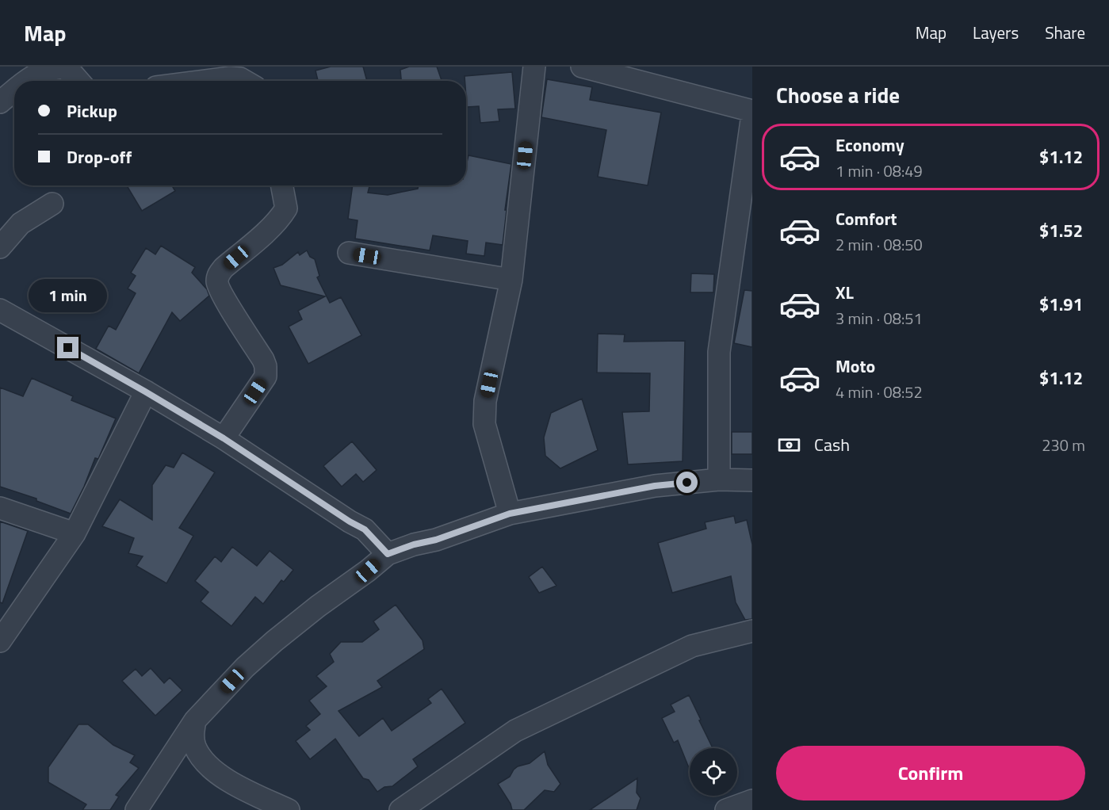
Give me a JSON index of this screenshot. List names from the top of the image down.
{
  "page": {
    "header": "Map",
    "nav": ["Map", "Layers", "Share"],
    "heading": "Choose a ride",
    "banner": ["Pickup", "Drop-off"],
    "list": [
      {
        "name": "Economy",
        "note": "1 min · 08:49",
        "value": "$1.12"
      },
      {
        "name": "Comfort",
        "note": "2 min · 08:50",
        "value": "$1.52"
      },
      {
        "name": "XL",
        "note": "3 min · 08:51",
        "value": "$1.91"
      },
      {
        "name": "Moto",
        "note": "4 min · 08:52",
        "value": "$1.12"
      }
    ],
    "bubble": "1 min",
    "pay": ["Cash", "230 m"],
    "buttons": "Confirm"
  }
}
